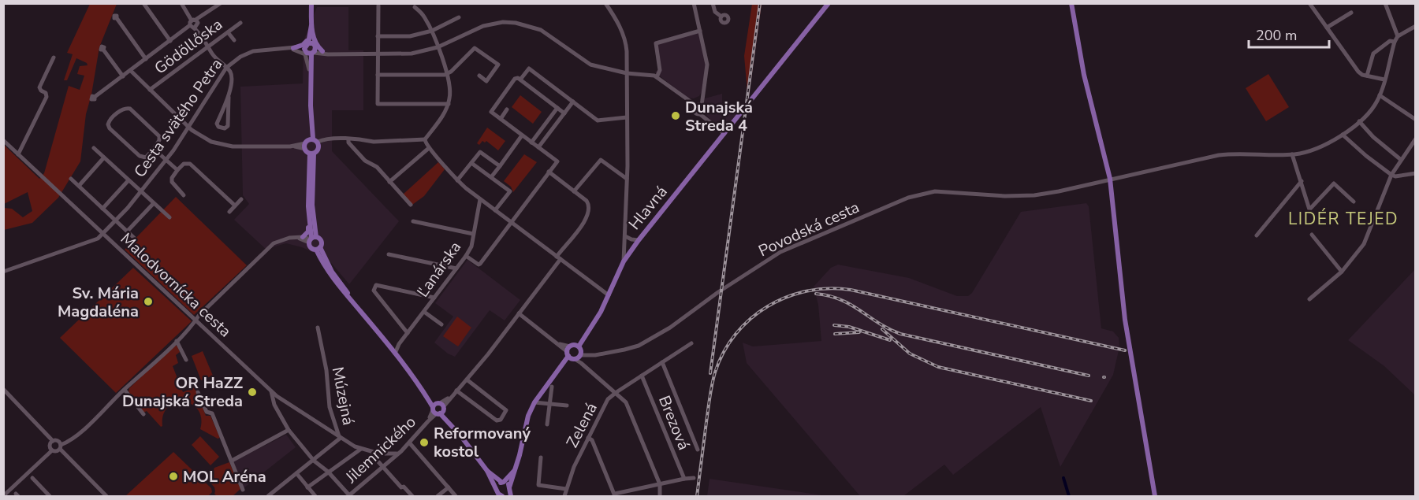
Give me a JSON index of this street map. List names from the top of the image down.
{
  "streets": {
    "main road": ["Hlavná"],
    "street": [
      "Gödöllőska",
      "Cesta svätého Petra",
      "Povodská cesta",
      "Ľanárska",
      "Malodvornícka cesta",
      "Múzejná",
      "Brezová",
      "Zelená",
      "Jilemnického"
    ]
  },
  "crossings": [
    ["Cesta svätého Petra", "Malodvornícka cesta"],
    ["Hlavná", "Povodská cesta"],
    ["Malodvornícka cesta", "Múzejná"],
    ["Múzejná", "Jilemnického"],
    ["Brezová", "Zelená"]
  ],
  "districts": ["LIDÉR TEJED"],
  "places": [
    "Dunajská Streda 4",
    "Sv. Mária Magdaléna",
    "OR HaZZ Dunajská Streda",
    "Reformovaný kostol",
    "MOL Aréna"
  ],
  "scale_bar": "200 m"
}
